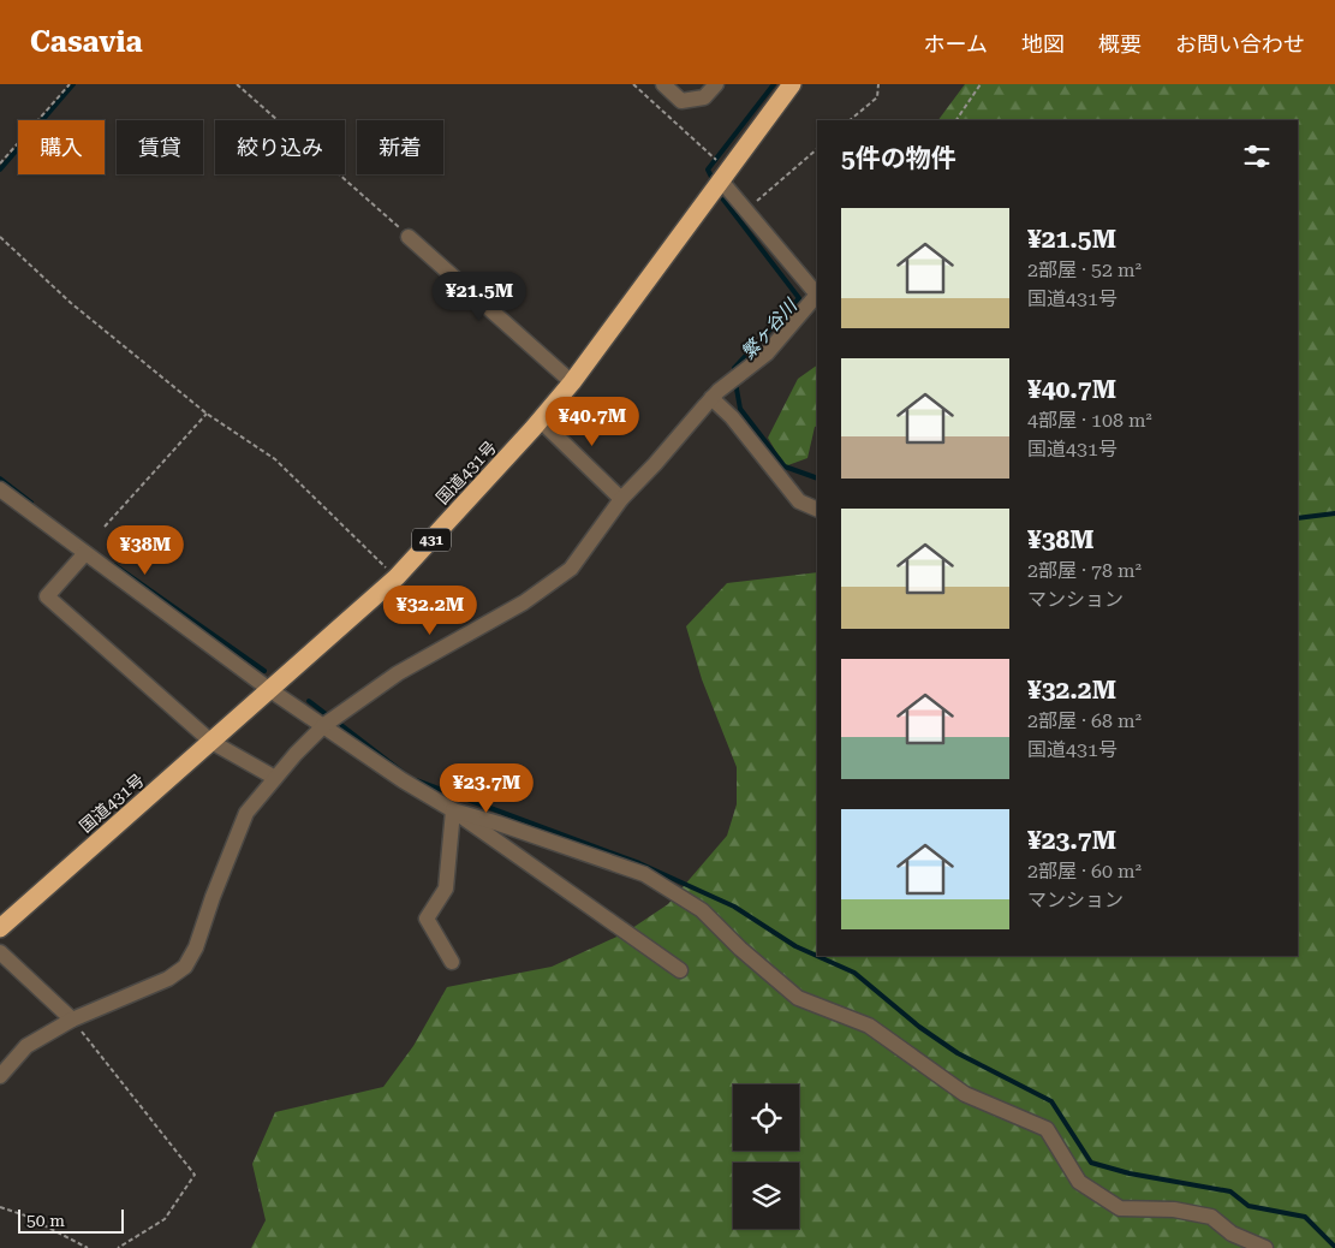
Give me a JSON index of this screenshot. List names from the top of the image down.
{
  "streets": {
    "highway": ["国道431号", "431"]
  },
  "water": ["繁ヶ谷川"],
  "scale_bar": "50 m",
  "page": {
    "header": "Casavia",
    "nav": [
      "ホーム",
      "地図",
      "概要",
      "お問い合わせ"
    ],
    "chip": [
      "購入",
      "賃貸",
      "絞り込み",
      "新着"
    ],
    "heading": "5件の物件",
    "list": [
      {
        "name": "¥21.5M",
        "note": "2部屋 · 52 m² · 国道431号"
      },
      {
        "name": "¥40.7M",
        "note": "4部屋 · 108 m² · 国道431号"
      },
      {
        "name": "¥38M",
        "note": "2部屋 · 78 m² · マンション"
      },
      {
        "name": "¥32.2M",
        "note": "2部屋 · 68 m² · 国道431号"
      },
      {
        "name": "¥23.7M",
        "note": "2部屋 · 60 m² · マンション"
      }
    ],
    "price": [
      "¥21.5M",
      "¥40.7M",
      "¥38M",
      "¥32.2M",
      "¥23.7M"
    ],
    "scale": "50 m"
  }
}
